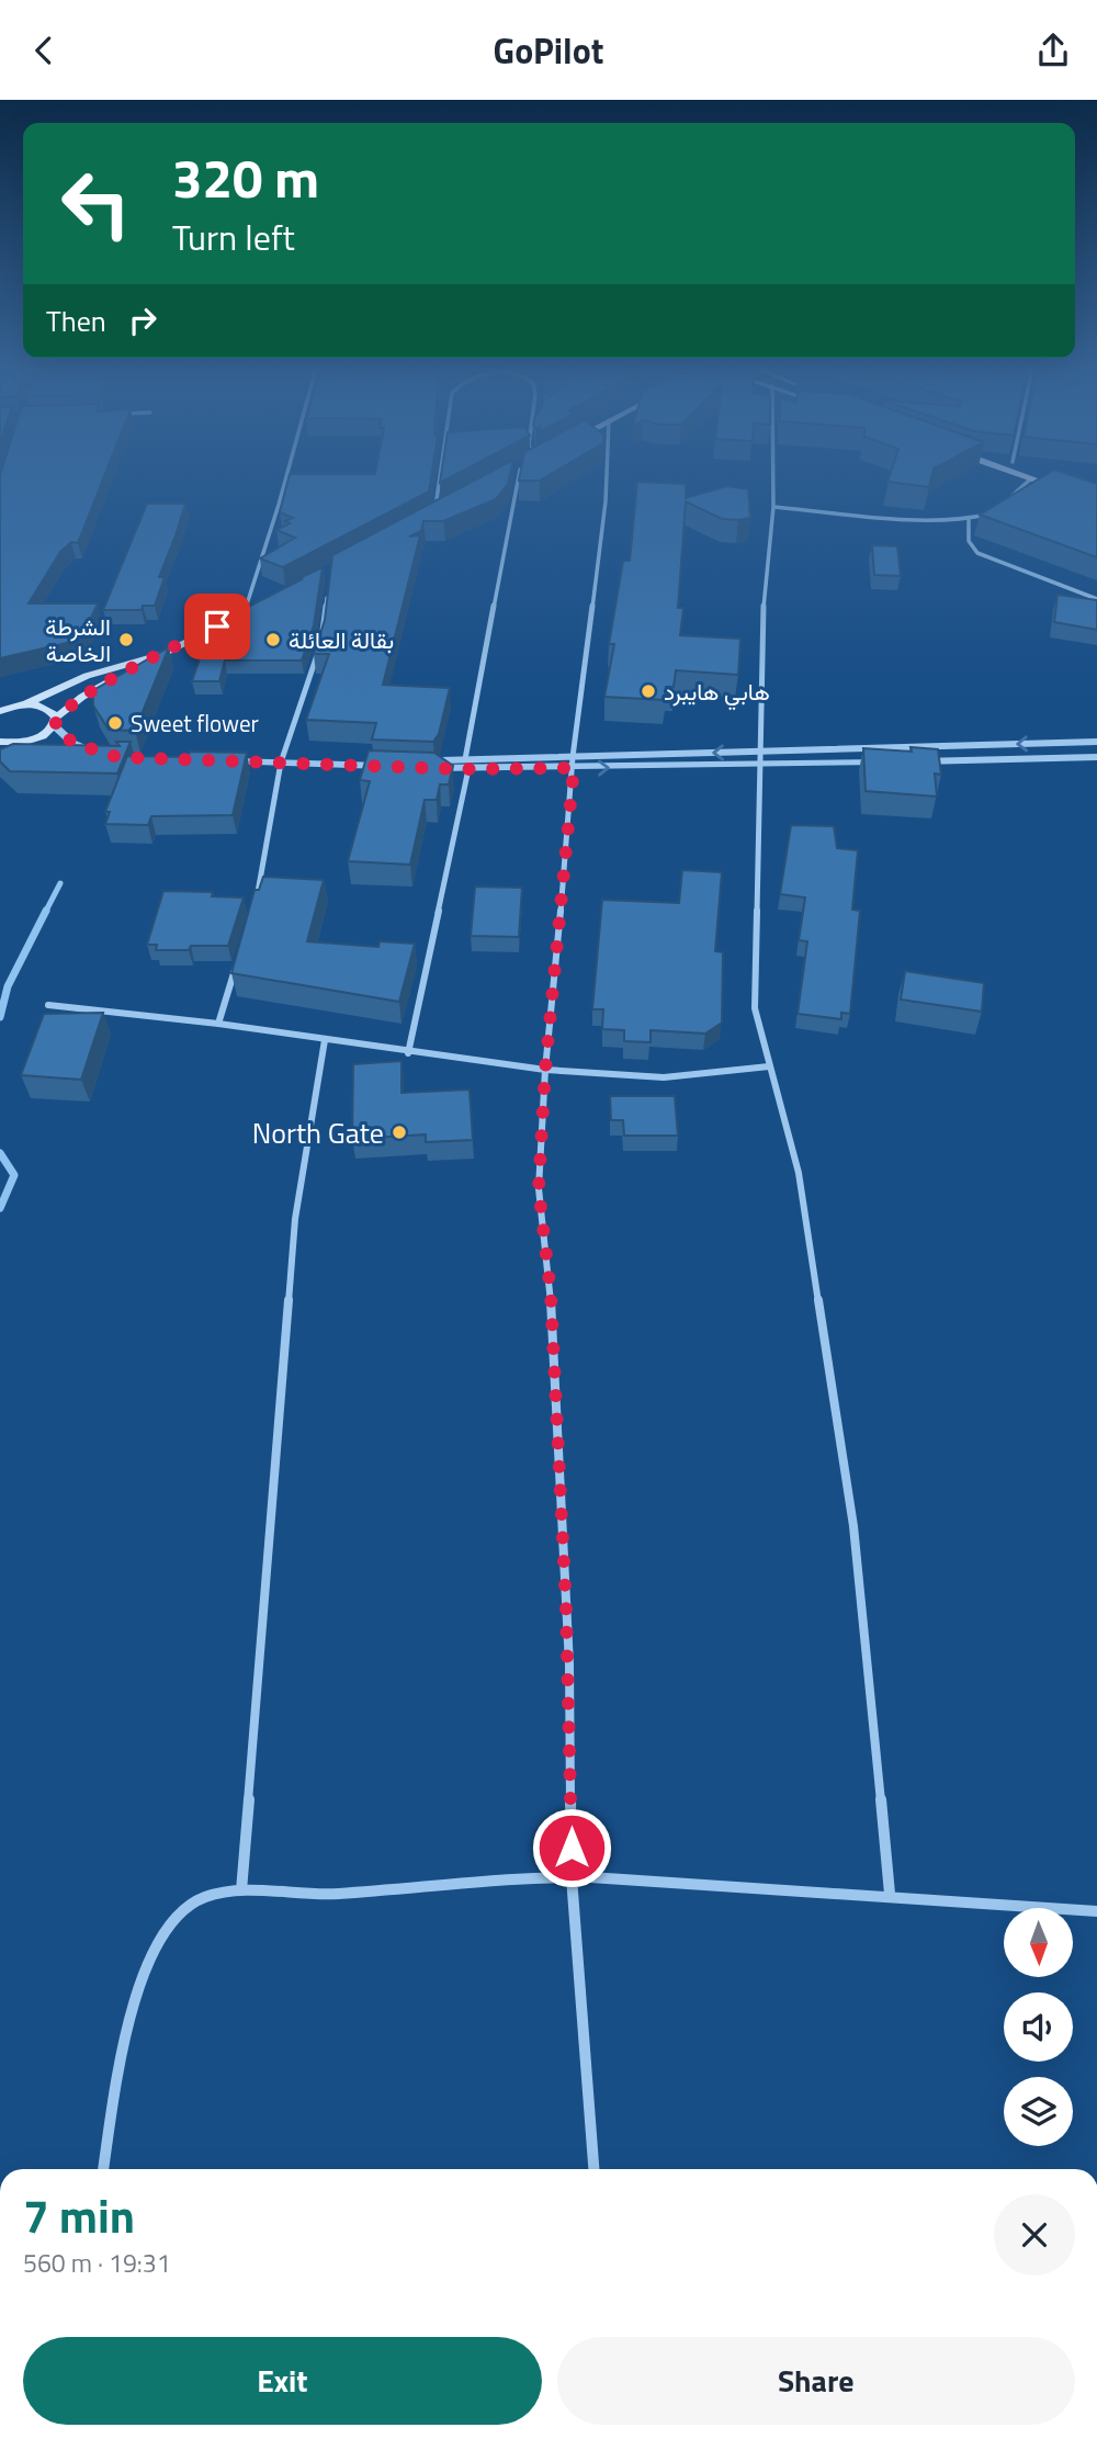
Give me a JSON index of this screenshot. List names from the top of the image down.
{
  "places": [
    "الشرطة الخاصة",
    "بقالة العائلة",
    "هابي هايبرد",
    "Sweet flower",
    "North Gate"
  ],
  "north": "bottom",
  "page": {
    "header": "GoPilot",
    "turn": ["320 m", "Turn left"],
    "then": "Then",
    "heading": ["7 min", "560 m · 19:31"],
    "buttons": ["Exit", "Share"]
  }
}
